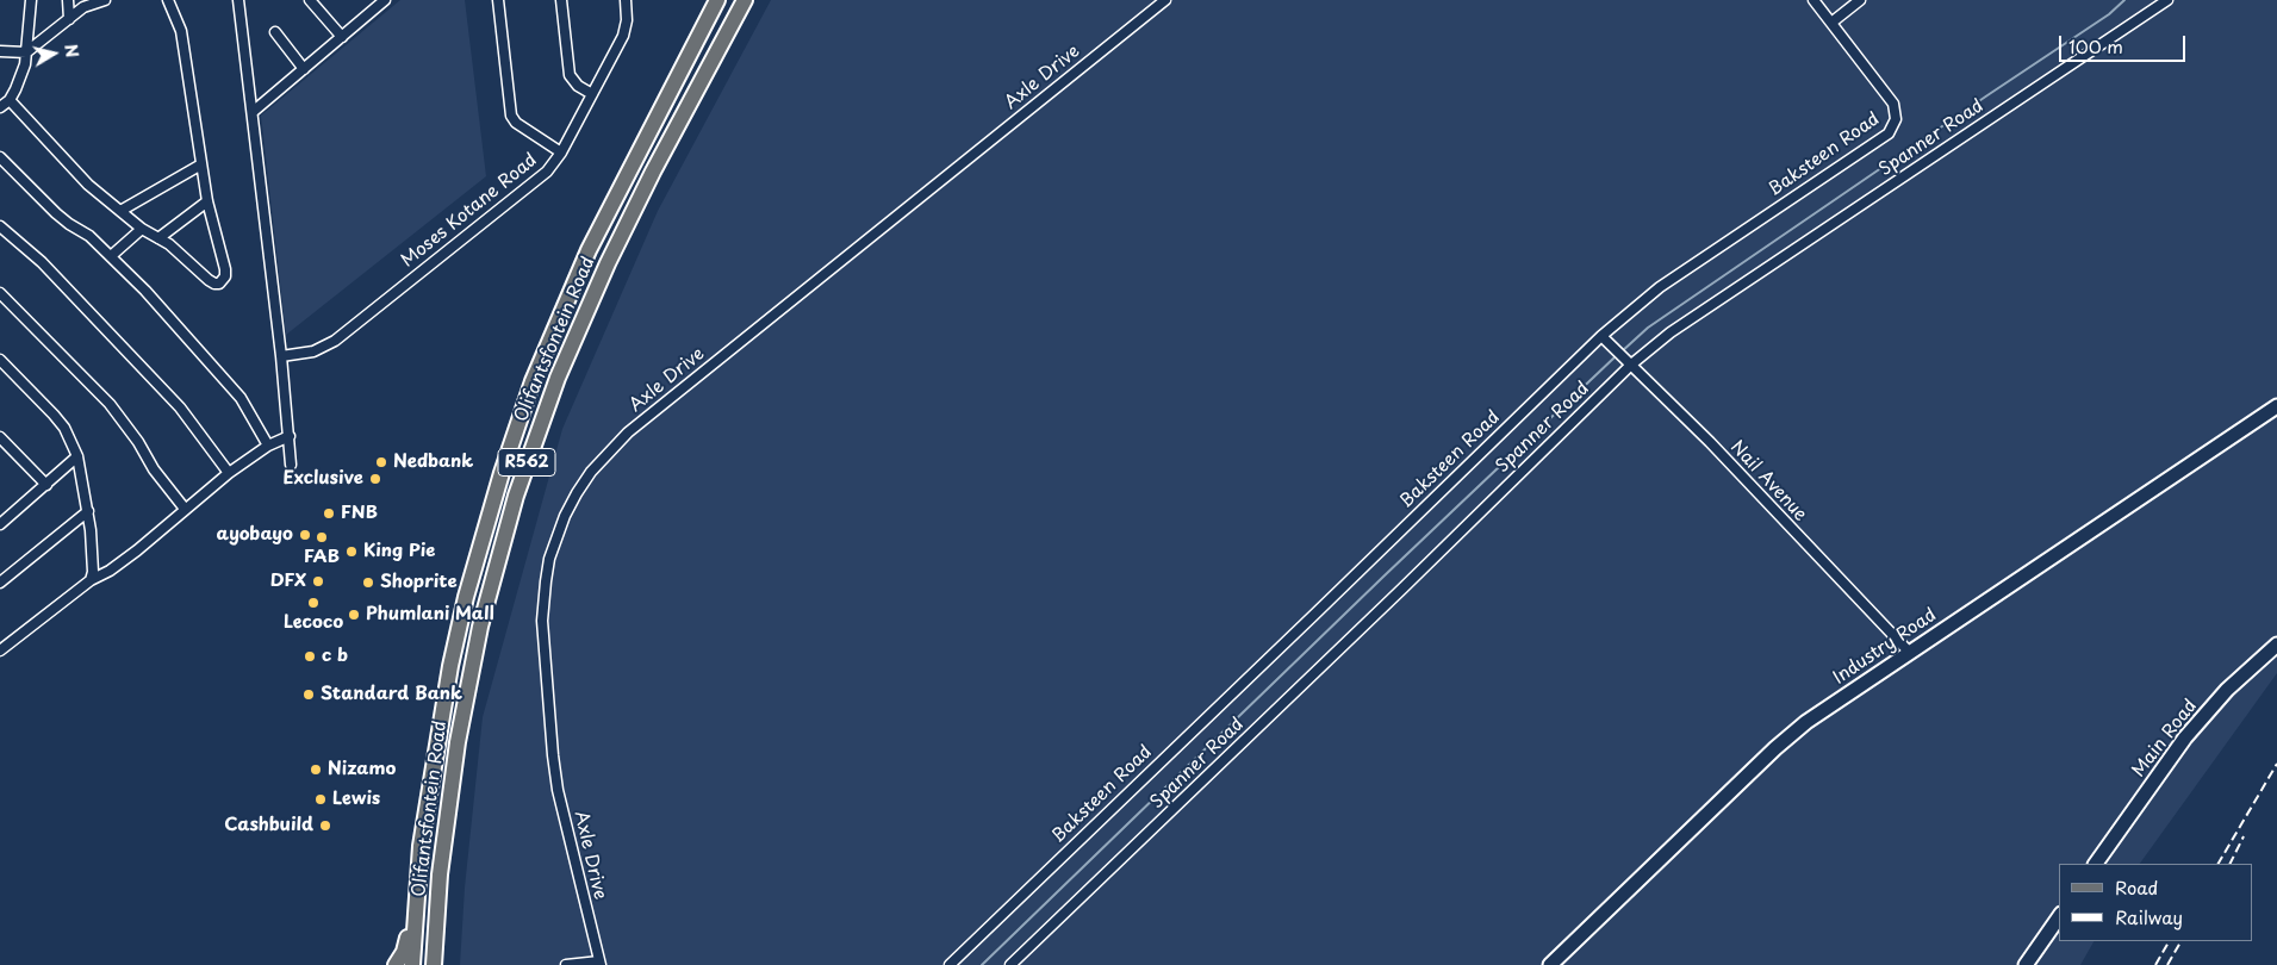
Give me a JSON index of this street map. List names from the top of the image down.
{
  "streets": {
    "main road": ["Olifantsfontein Road", "R562"],
    "street": [
      "Axle Drive",
      "Spanner Road",
      "Baksteen Road",
      "Moses Kotane Road",
      "Nail Avenue",
      "Industry Road",
      "Main Road"
    ]
  },
  "crossings": [
    ["Spanner Road", "Nail Avenue"],
    ["Baksteen Road", "Nail Avenue"],
    ["Nail Avenue", "Industry Road"]
  ],
  "places": [
    "Nedbank",
    "Exclusive",
    "FNB",
    "ayobayo",
    "FAB",
    "King Pie",
    "DFX",
    "Shoprite",
    "Lecoco",
    "Phumlani Mall",
    "c b",
    "Standard Bank",
    "Nizamo",
    "Lewis",
    "Cashbuild"
  ],
  "legend": ["Road", "Railway"],
  "scale_bar": "100 m",
  "north": "right"
}
